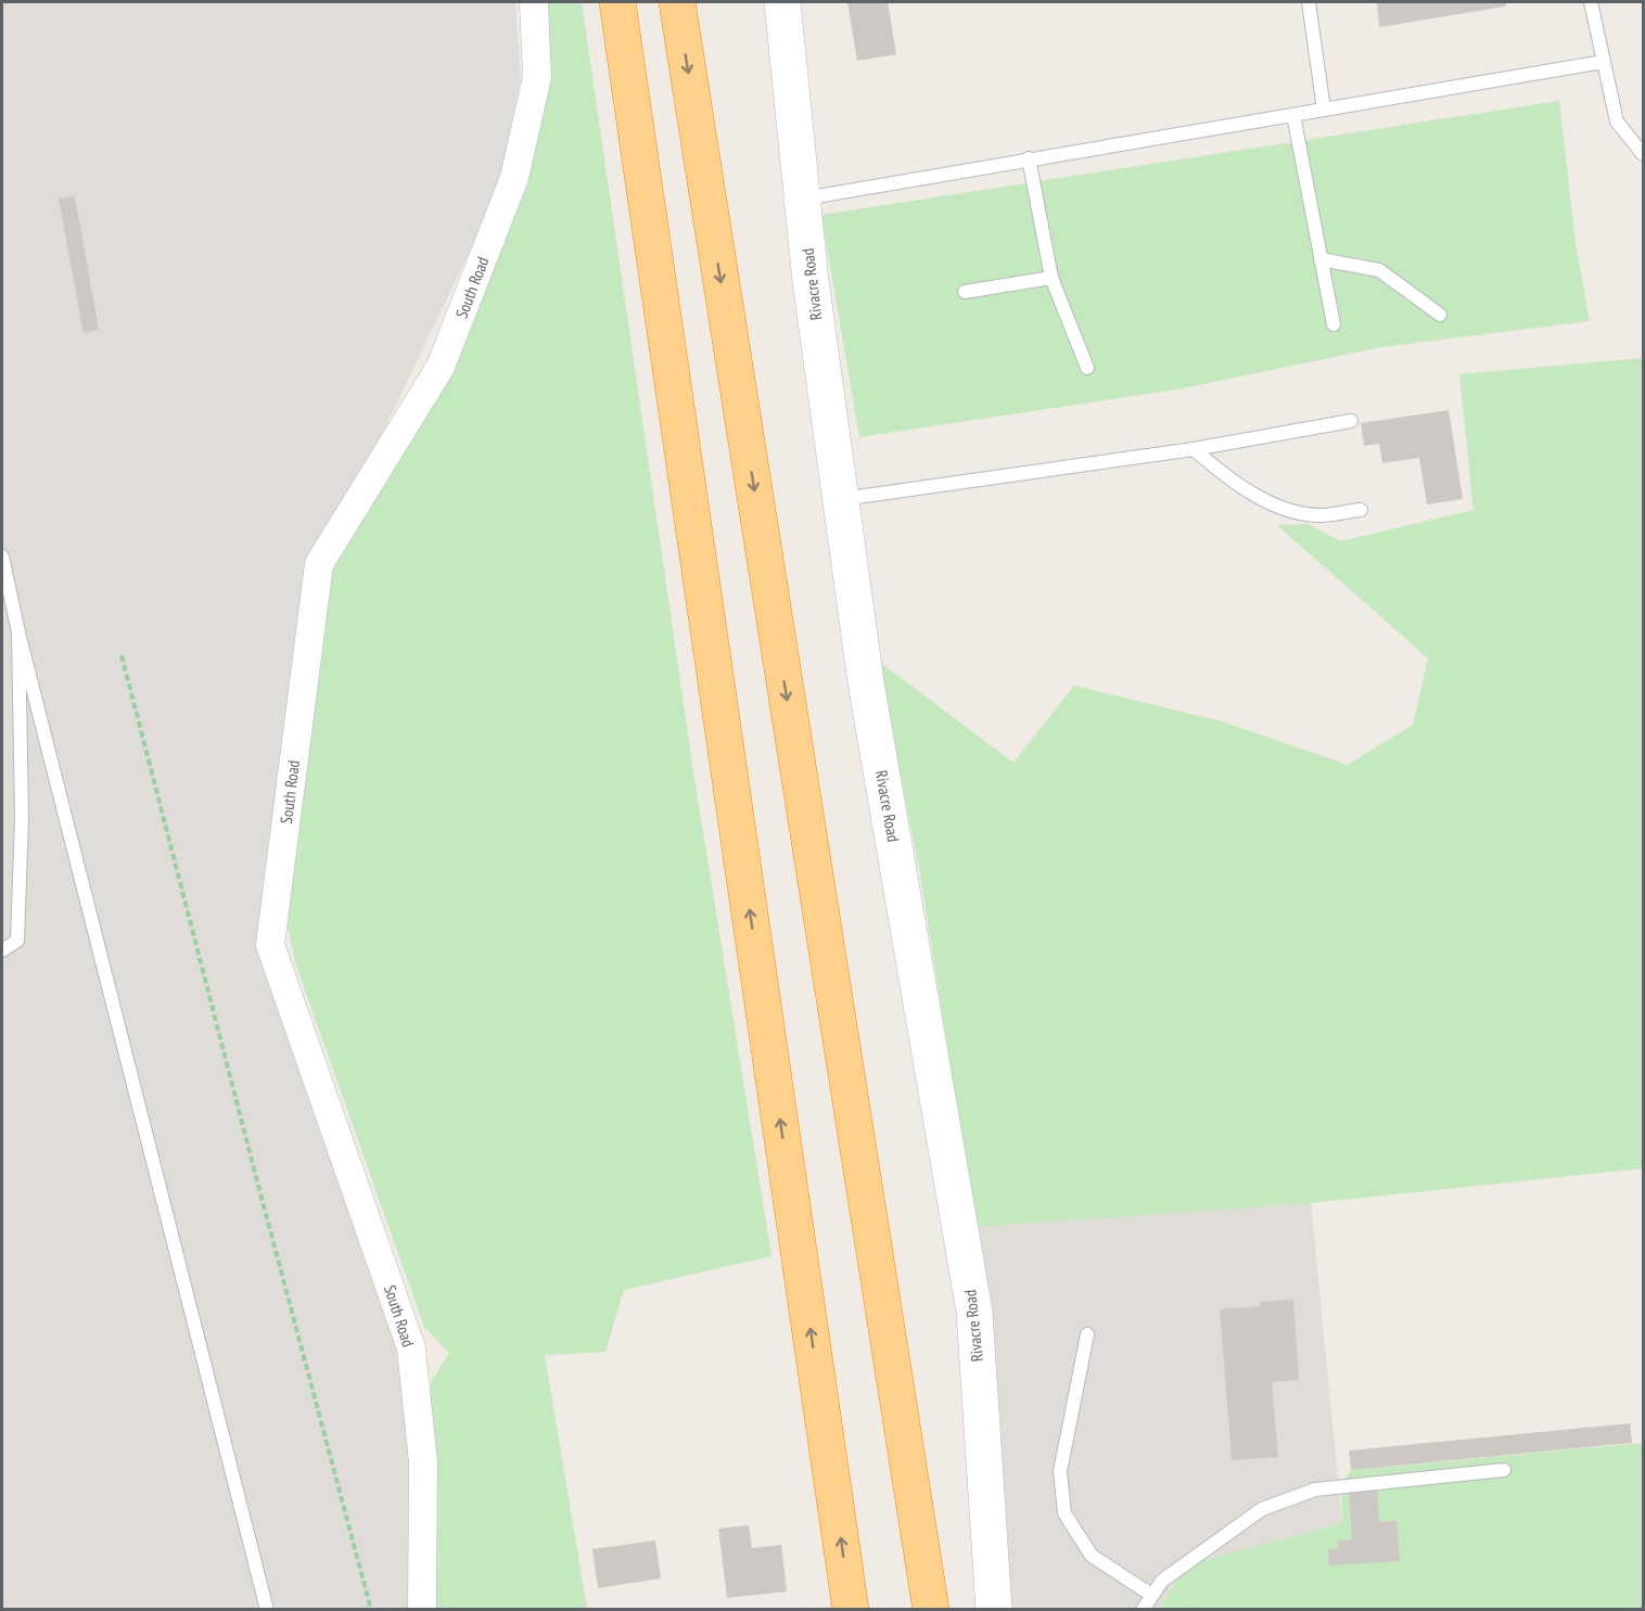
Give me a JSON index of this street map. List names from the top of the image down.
{
  "streets": {
    "main road": ["Rivacre Road"],
    "street": ["South Road"]
  }
}
